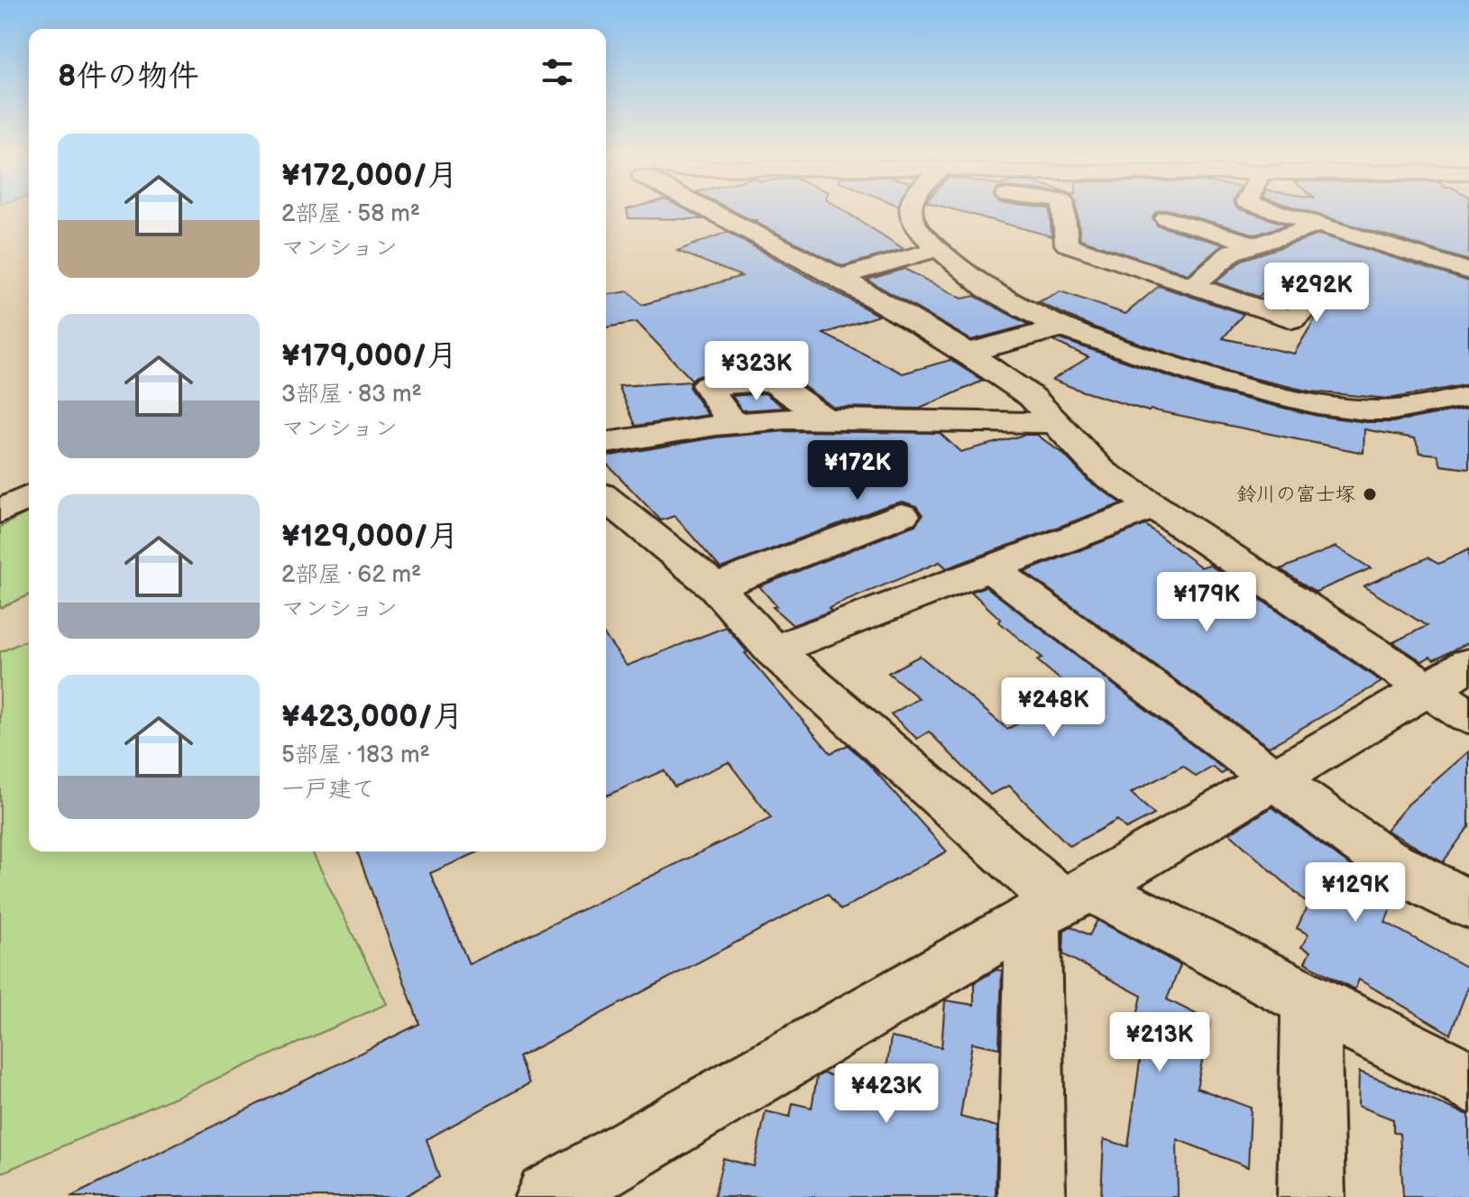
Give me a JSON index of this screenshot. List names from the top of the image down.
{
  "places": ["鈴川の富士塚"],
  "page": {
    "heading": "8件の物件",
    "list": [
      {
        "name": "¥172,000/月",
        "note": "2部屋 · 58 m² · マンション"
      },
      {
        "name": "¥179,000/月",
        "note": "3部屋 · 83 m² · マンション"
      },
      {
        "name": "¥129,000/月",
        "note": "2部屋 · 62 m² · マンション"
      },
      {
        "name": "¥423,000/月",
        "note": "5部屋 · 183 m² · 一戸建て"
      }
    ],
    "price": [
      "¥292K",
      "¥323K",
      "¥172K",
      "¥179K",
      "¥248K",
      "¥129K",
      "¥213K",
      "¥423K"
    ]
  }
}
